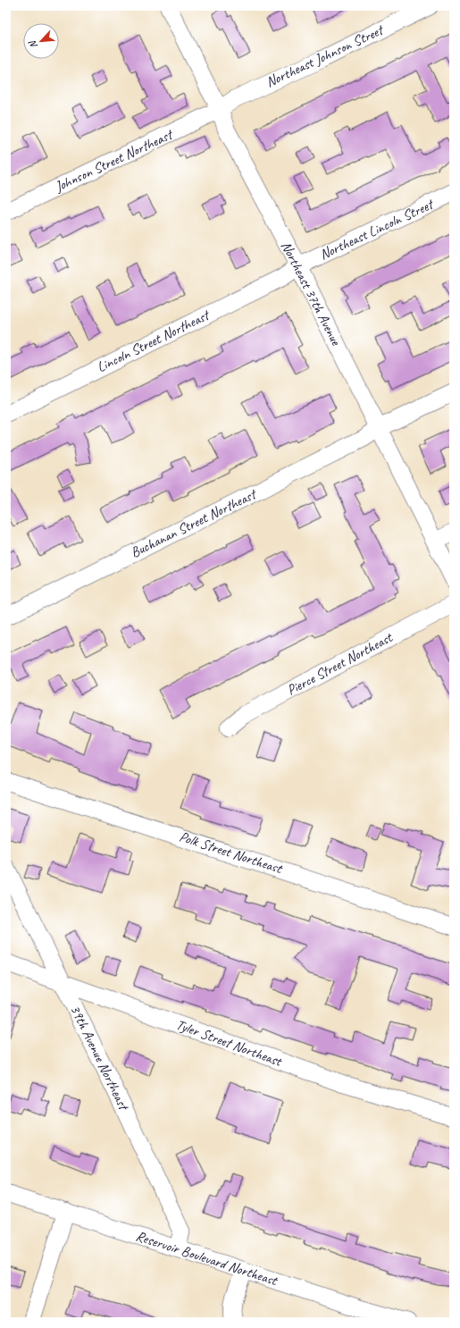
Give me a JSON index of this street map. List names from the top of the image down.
{
  "streets": {
    "street": [
      "Northeast Johnson Street",
      "Johnson Street Northeast",
      "Northeast Lincoln Street",
      "Northeast 37th Avenue",
      "Lincoln Street Northeast",
      "Buchanan Street Northeast",
      "Pierce Street Northeast",
      "Polk Street Northeast",
      "Tyler Street Northeast",
      "39th Avenue Northeast",
      "Reservoir Boulevard Northeast"
    ]
  },
  "crossings": [
    ["Northeast Johnson Street", "Johnson Street Northeast"],
    ["Northeast Johnson Street", "Northeast 37th Avenue"],
    ["Johnson Street Northeast", "Northeast 37th Avenue"],
    ["Northeast Lincoln Street", "Northeast 37th Avenue"],
    ["Northeast Lincoln Street", "Lincoln Street Northeast"],
    ["Northeast 37th Avenue", "Lincoln Street Northeast"],
    ["Northeast 37th Avenue", "Buchanan Street Northeast"],
    ["Tyler Street Northeast", "39th Avenue Northeast"],
    ["39th Avenue Northeast", "Reservoir Boulevard Northeast"]
  ],
  "north": "bottom left"
}
